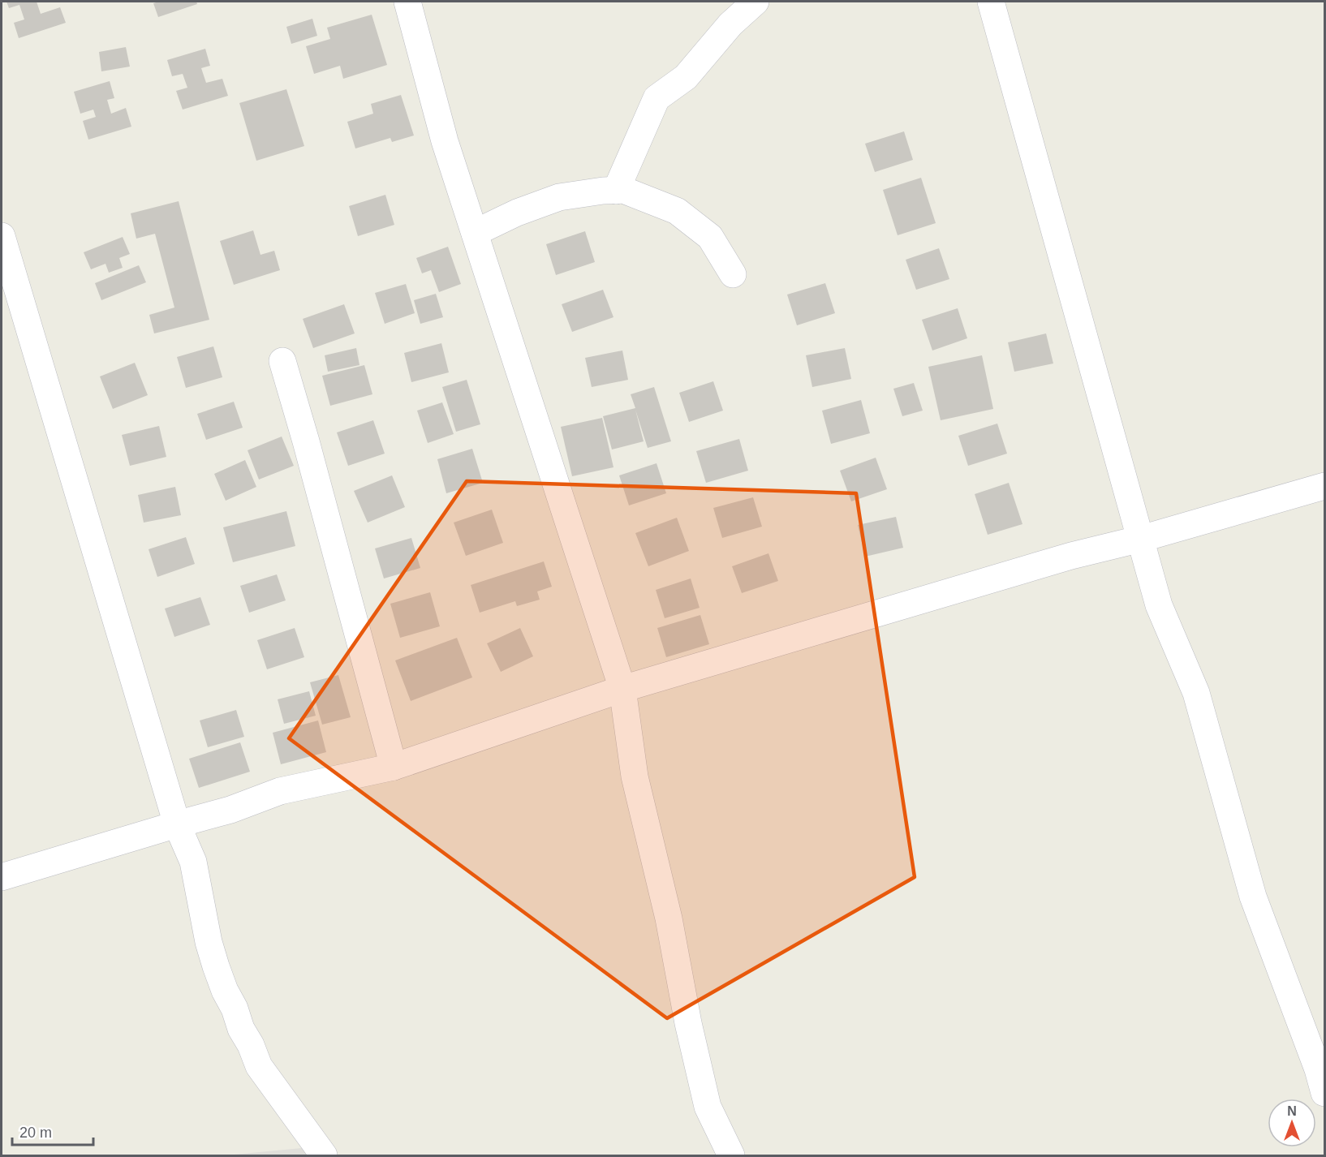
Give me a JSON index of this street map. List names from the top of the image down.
{
  "scale_bar": "20 m",
  "north": "top"
}
